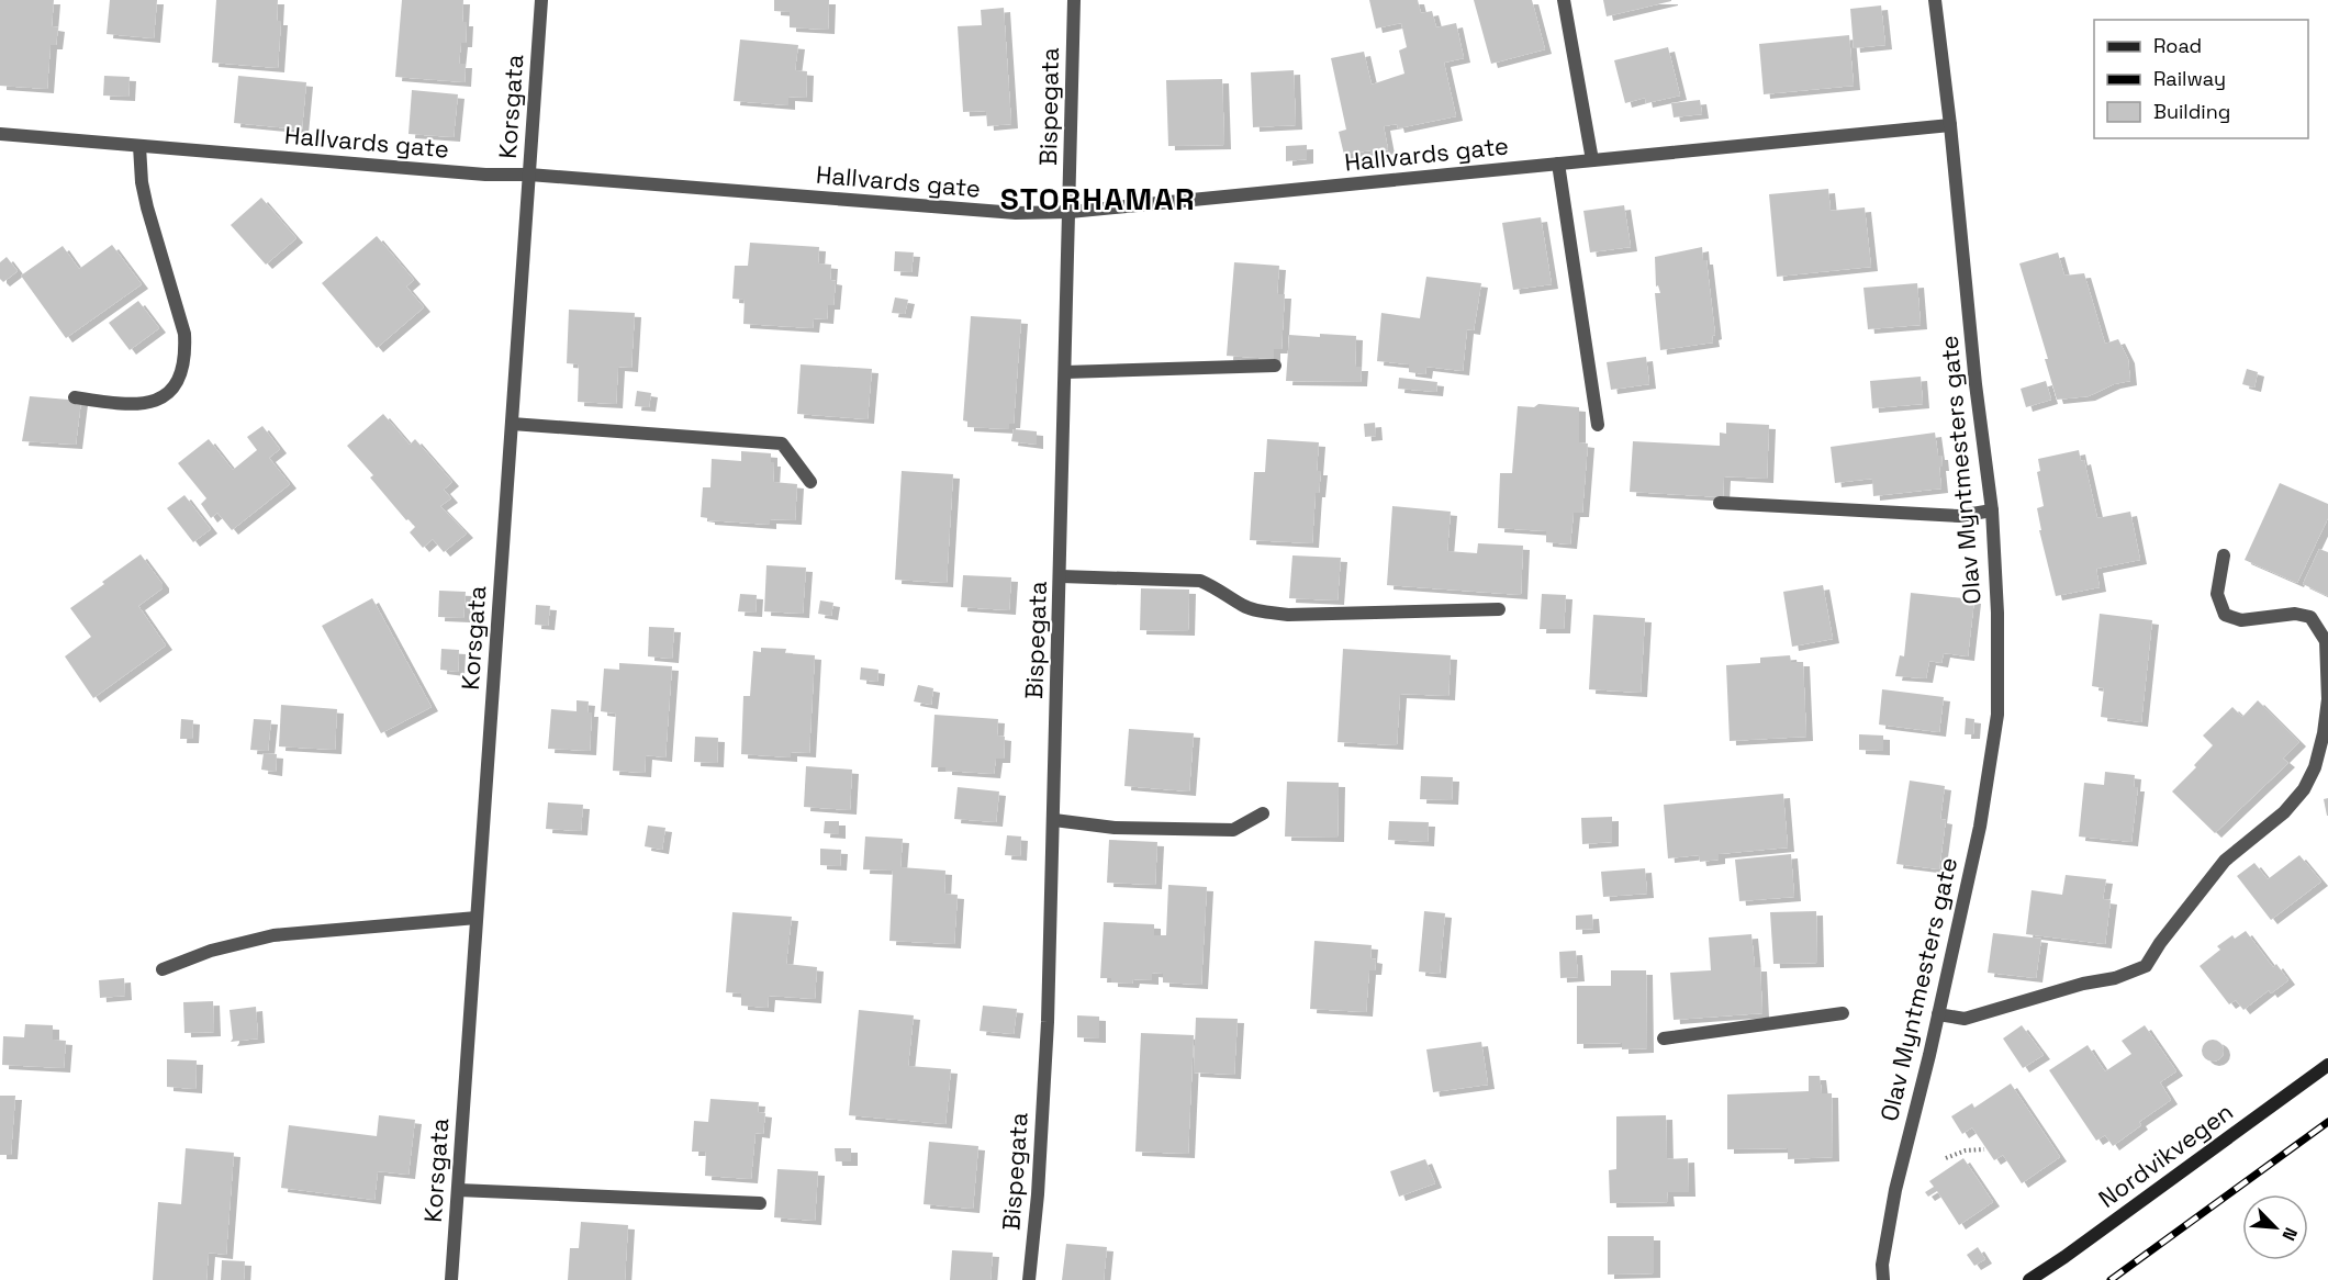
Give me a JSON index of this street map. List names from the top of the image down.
{
  "streets": {
    "main road": ["Nordvikvegen"],
    "street": [
      "Korsgata",
      "Bispegata",
      "Hallvards gate",
      "Olav Myntmesters gate"
    ]
  },
  "crossings": [
    ["Korsgata", "Hallvards gate"],
    ["Bispegata", "Hallvards gate"],
    ["Hallvards gate", "Olav Myntmesters gate"]
  ],
  "districts": ["STORHAMAR"],
  "legend": ["Road", "Railway", "Building"],
  "north": "bottom right"
}
